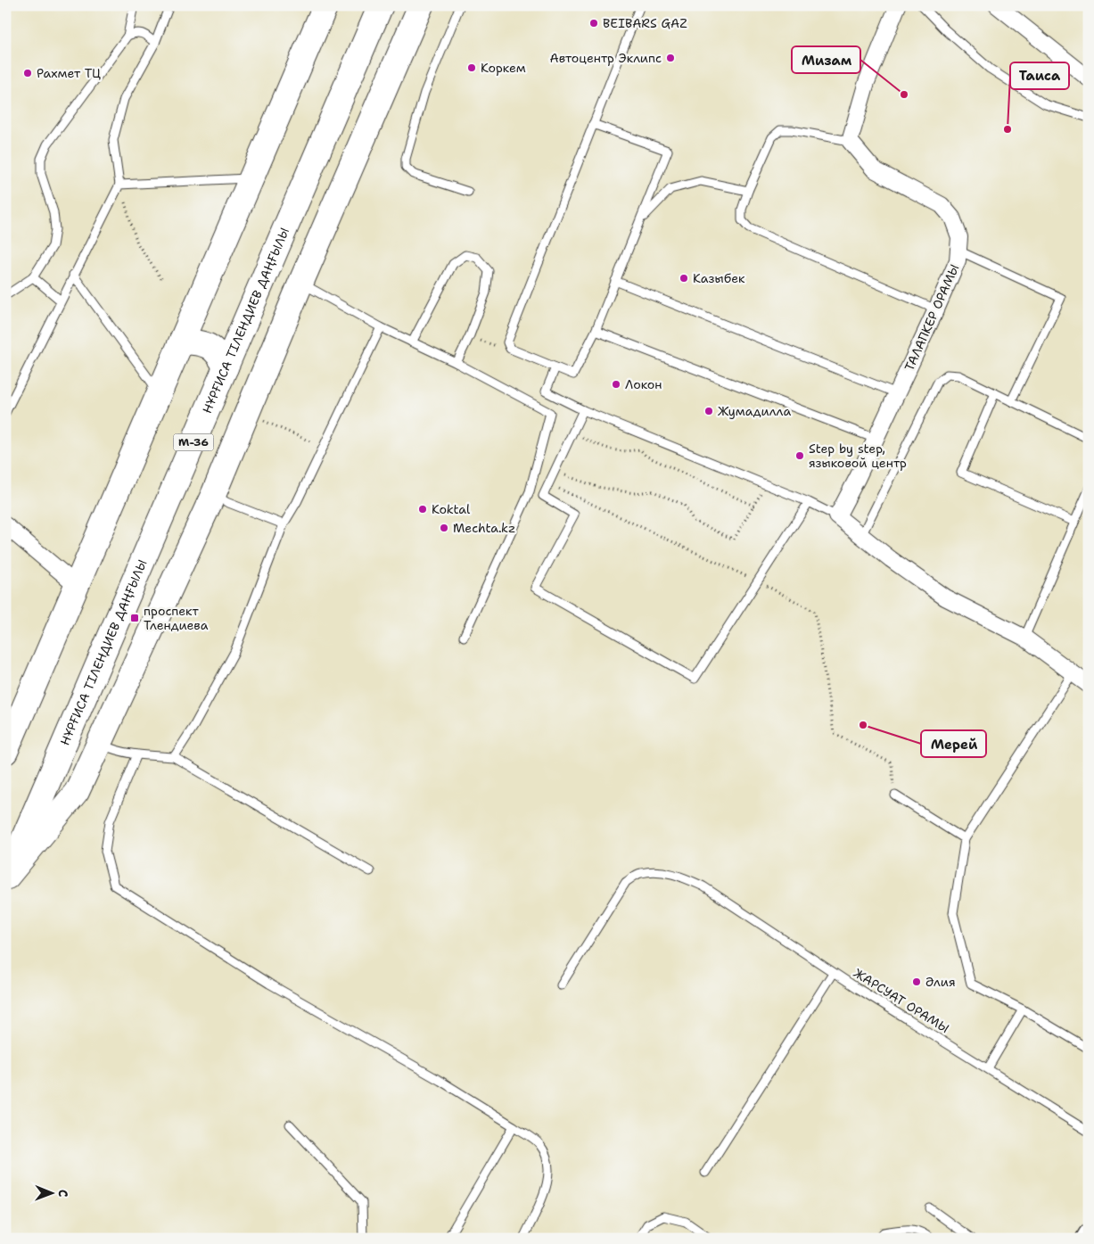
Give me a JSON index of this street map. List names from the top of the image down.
{
  "streets": {
    "main road": ["НҰРҒИСА ТІЛЕНДИЕВ ДАҢҒЫЛЫ", "M-36"],
    "street": ["ТАЛАПКЕР ОРАМЫ"],
    "lane": ["ЖАРСУАТ ОРАМЫ"]
  },
  "places": {
    "other": [
      "BEIBARS GAZ",
      "Автоцентр Эклипс",
      "Коркем",
      "Рахмет ТЦ",
      "Мизам",
      "Таиса",
      "Казыбек",
      "Локон",
      "Жумадилла",
      "Step by step, языковой центр",
      "Koktal",
      "Mechta.kz",
      "Мерей",
      "Әлия"
    ],
    "transit": ["проспект Тлендиева"]
  },
  "north": "right"
}
